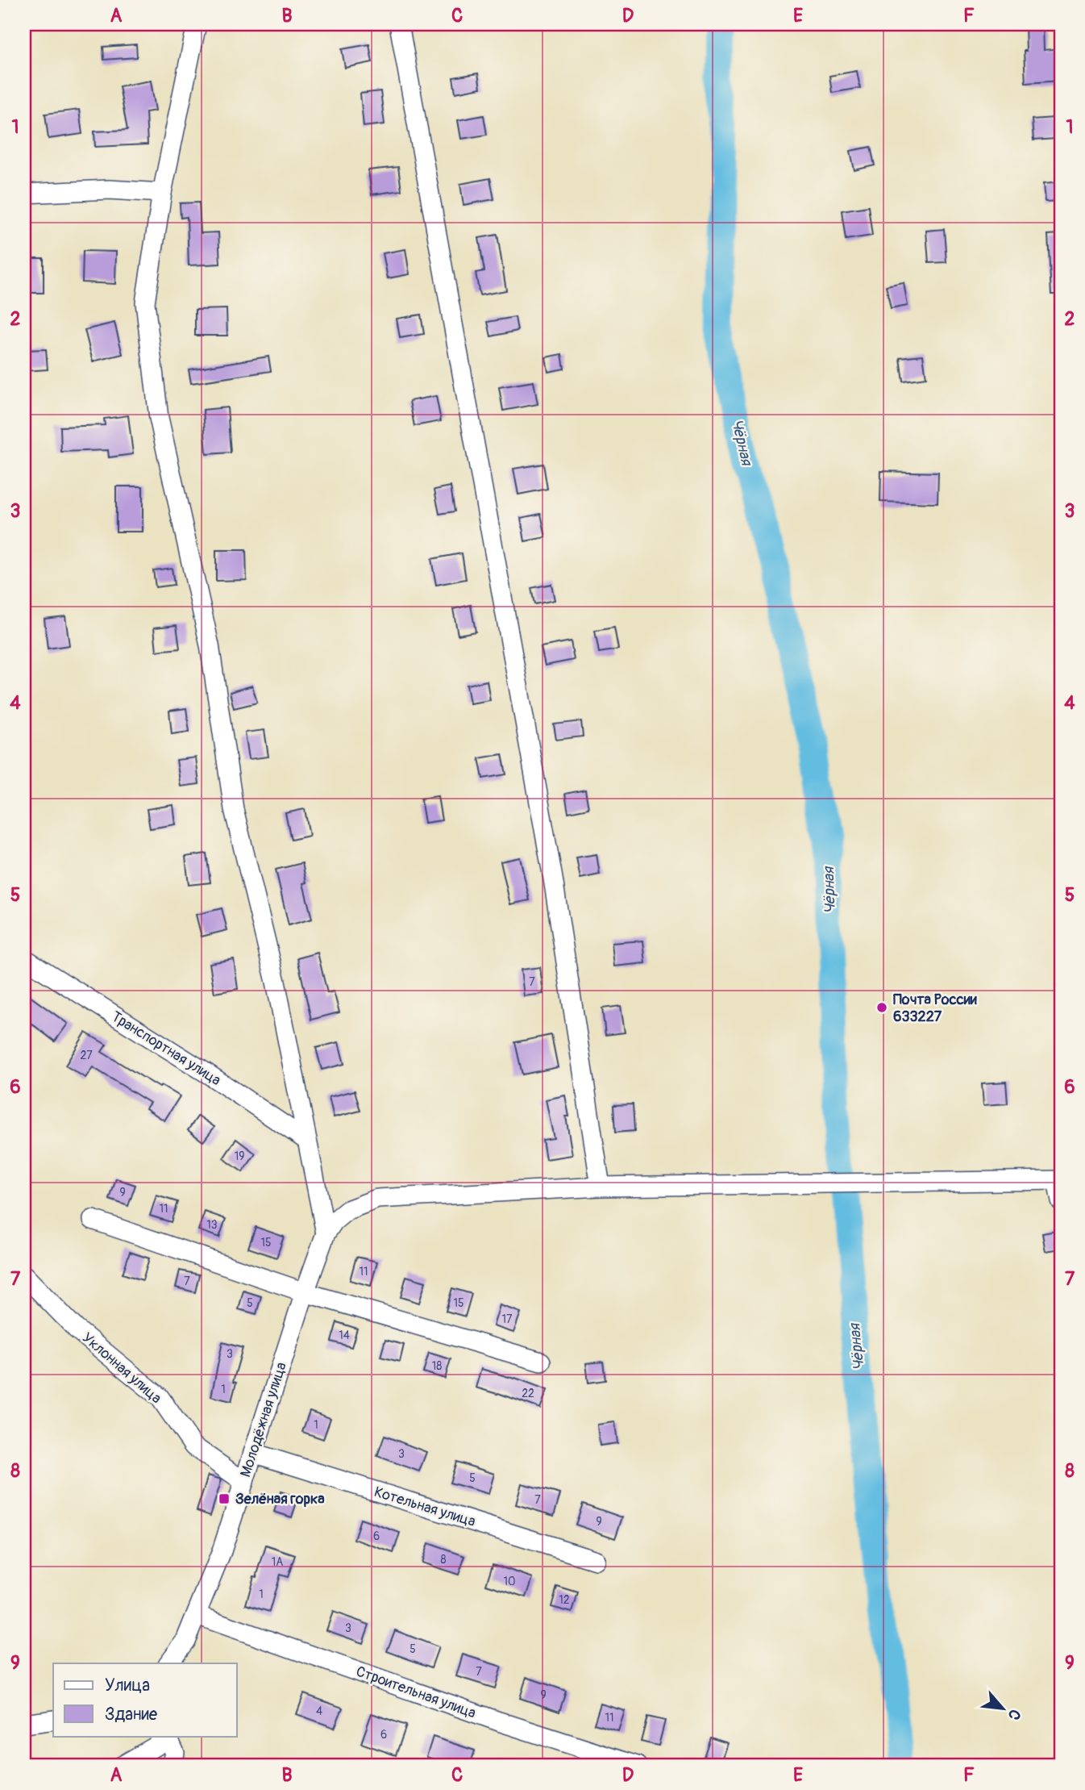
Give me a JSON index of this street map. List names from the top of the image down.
{
  "streets": {
    "street": [
      "Транспортная улица",
      "Уклонная улица",
      "Молодёжная улица",
      "Котельная улица",
      "Строительная улица"
    ]
  },
  "crossings": [
    ["Уклонная улица", "Молодёжная улица"],
    ["Молодёжная улица", "Котельная улица"],
    ["Молодёжная улица", "Строительная улица"]
  ],
  "water": ["Чёрная"],
  "places": {
    "other": ["Почта России 633227"],
    "transit": ["Зелёная горка"]
  },
  "house_numbers": [
    "7",
    "27",
    "19",
    "9",
    "11",
    "13",
    "15",
    "11",
    "7",
    "5",
    "15",
    "17",
    "14",
    "3",
    "18",
    "1",
    "22",
    "1",
    "3",
    "5",
    "7",
    "9",
    "6",
    "8",
    "1А",
    "10",
    "1",
    "12",
    "3",
    "5",
    "7",
    "9",
    "4",
    "11",
    "6"
  ],
  "legend": ["Улица", "Здание"],
  "north": "bottom right",
  "grid": {
    "columns": [
      "A",
      "B",
      "C",
      "D",
      "E",
      "F"
    ],
    "rows": [
      "1",
      "2",
      "3",
      "4",
      "5",
      "6",
      "7",
      "8",
      "9"
    ]
  }
}
